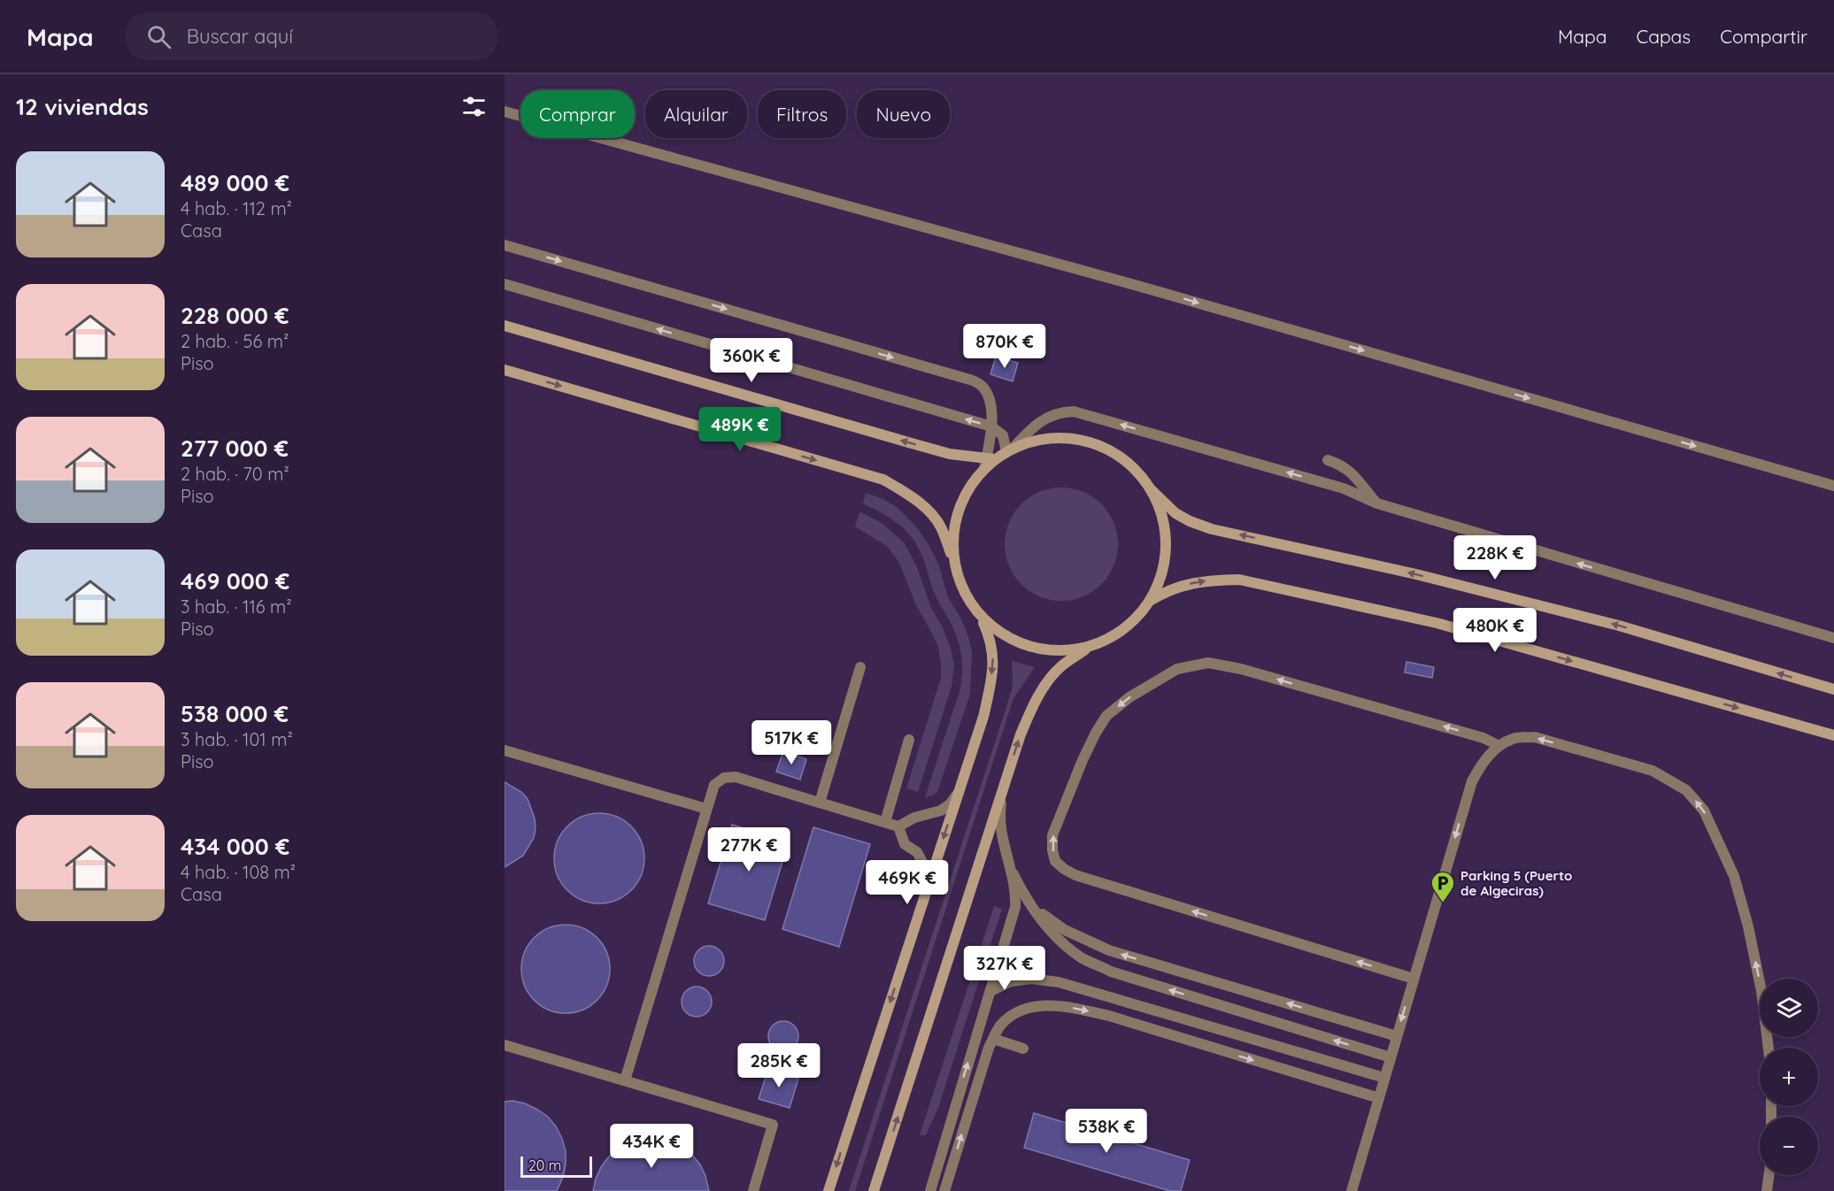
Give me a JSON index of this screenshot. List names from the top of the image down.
{
  "places": {
    "parking": ["Parking 5 (Puerto de Algeciras)"]
  },
  "scale_bar": "20 m",
  "page": {
    "header": "Mapa",
    "search": "Buscar aquí",
    "nav": ["Mapa", "Capas", "Compartir"],
    "heading": "12 viviendas",
    "chip": [
      "Comprar",
      "Alquilar",
      "Filtros",
      "Nuevo"
    ],
    "list": [
      {
        "name": "489 000 €",
        "note": "4 hab. · 112 m² · Casa"
      },
      {
        "name": "228 000 €",
        "note": "2 hab. · 56 m² · Piso"
      },
      {
        "name": "277 000 €",
        "note": "2 hab. · 70 m² · Piso"
      },
      {
        "name": "469 000 €",
        "note": "3 hab. · 116 m² · Piso"
      },
      {
        "name": "538 000 €",
        "note": "3 hab. · 101 m² · Piso"
      },
      {
        "name": "434 000 €",
        "note": "4 hab. · 108 m² · Casa"
      }
    ],
    "price": [
      "870K €",
      "360K €",
      "489K €",
      "228K €",
      "480K €",
      "517K €",
      "277K €",
      "469K €",
      "327K €",
      "285K €",
      "538K €",
      "434K €"
    ],
    "map_buttons": ["+", "−"],
    "scale": "20 m"
  }
}
